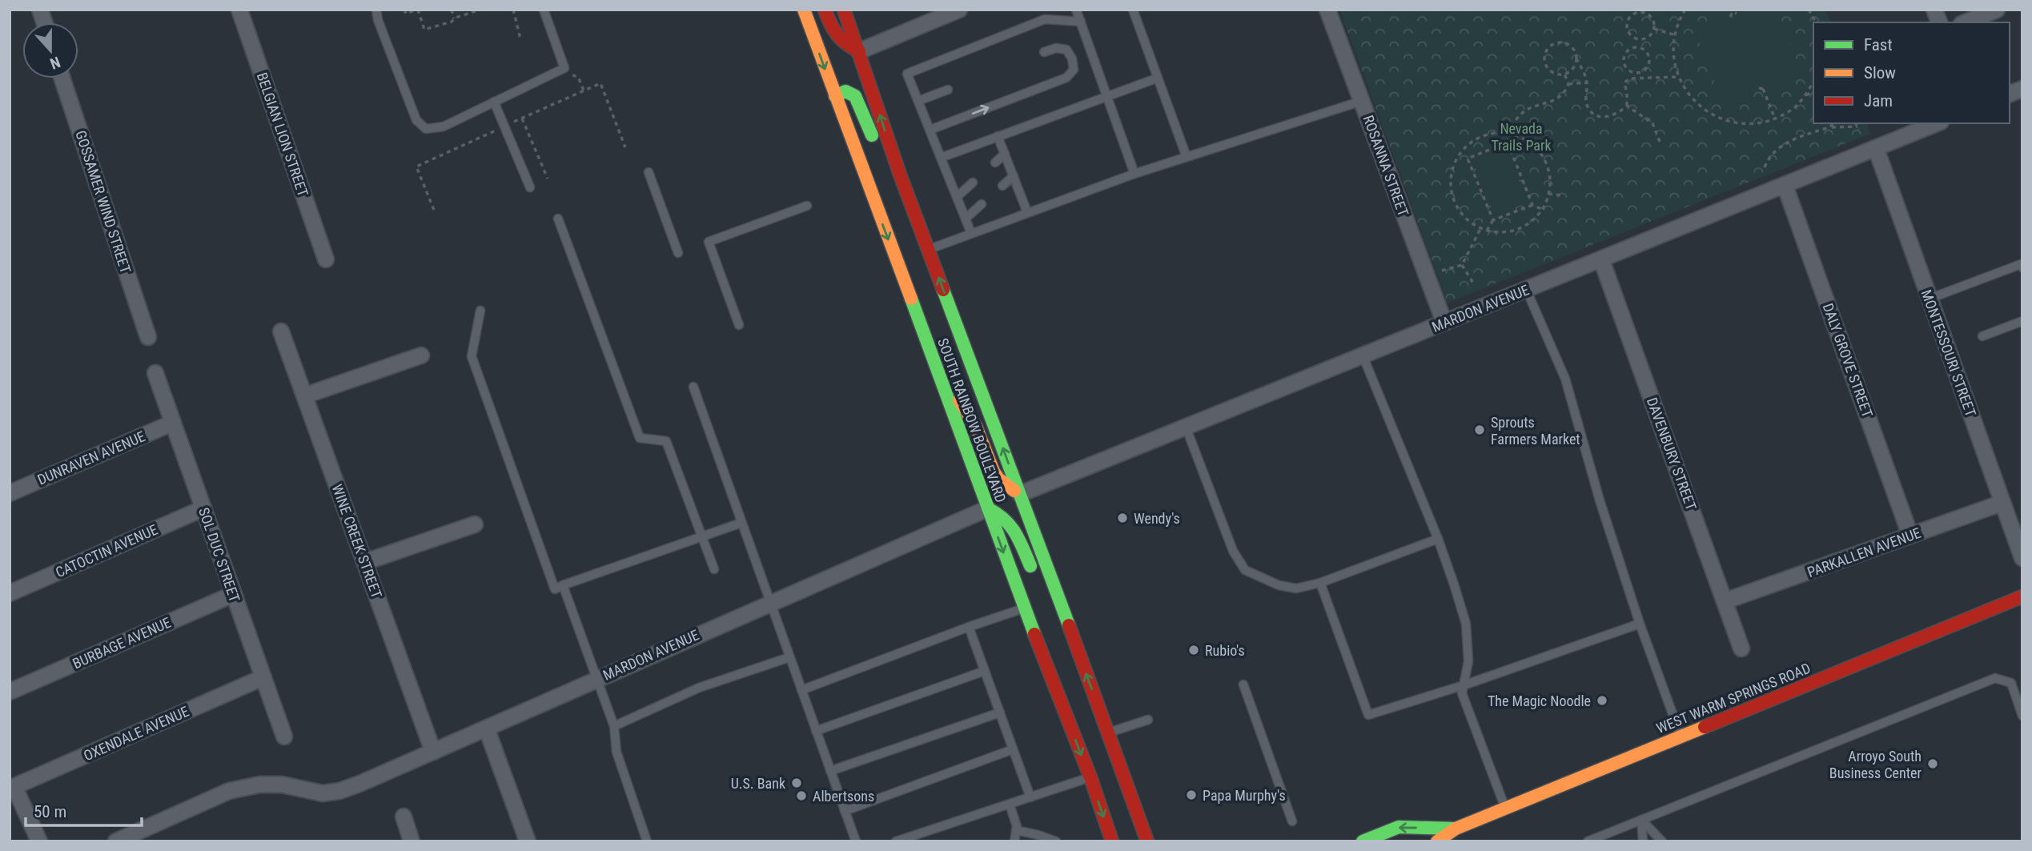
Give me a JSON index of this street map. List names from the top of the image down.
{
  "streets": {
    "main road": ["SOUTH RAINBOW BOULEVARD", "WEST WARM SPRINGS ROAD"],
    "street": [
      "BELGIAN LION STREET",
      "ROSANNA STREET",
      "GOSSAMER WIND STREET",
      "MARDON AVENUE",
      "MONTESSOURI STREET",
      "DALY GROVE STREET",
      "DAVENBURY STREET",
      "DUNRAVEN AVENUE",
      "WINE CREEK STREET",
      "CATOCTIN AVENUE",
      "PARKALLEN AVENUE",
      "SOL DUC STREET",
      "BURBAGE AVENUE",
      "OXENDALE AVENUE"
    ]
  },
  "crossings": [
    ["ROSANNA STREET", "MARDON AVENUE"],
    ["MARDON AVENUE", "MONTESSOURI STREET"],
    ["MARDON AVENUE", "DALY GROVE STREET"],
    ["MARDON AVENUE", "SOUTH RAINBOW BOULEVARD"],
    ["MARDON AVENUE", "DAVENBURY STREET"],
    ["MARDON AVENUE", "WINE CREEK STREET"],
    ["MONTESSOURI STREET", "PARKALLEN AVENUE"],
    ["DALY GROVE STREET", "PARKALLEN AVENUE"],
    ["DAVENBURY STREET", "PARKALLEN AVENUE"],
    ["DUNRAVEN AVENUE", "SOL DUC STREET"],
    ["CATOCTIN AVENUE", "SOL DUC STREET"],
    ["SOL DUC STREET", "BURBAGE AVENUE"],
    ["SOL DUC STREET", "OXENDALE AVENUE"]
  ],
  "parks": ["Nevada Trails Park"],
  "places": [
    "Sprouts Farmers Market",
    "Wendy's",
    "Rubio's",
    "The Magic Noodle",
    "Arroyo South Business Center",
    "U.S. Bank",
    "Papa Murphy's",
    "Albertsons"
  ],
  "legend": ["Fast", "Slow", "Jam"],
  "scale_bar": "50 m",
  "north": "bottom"
}
